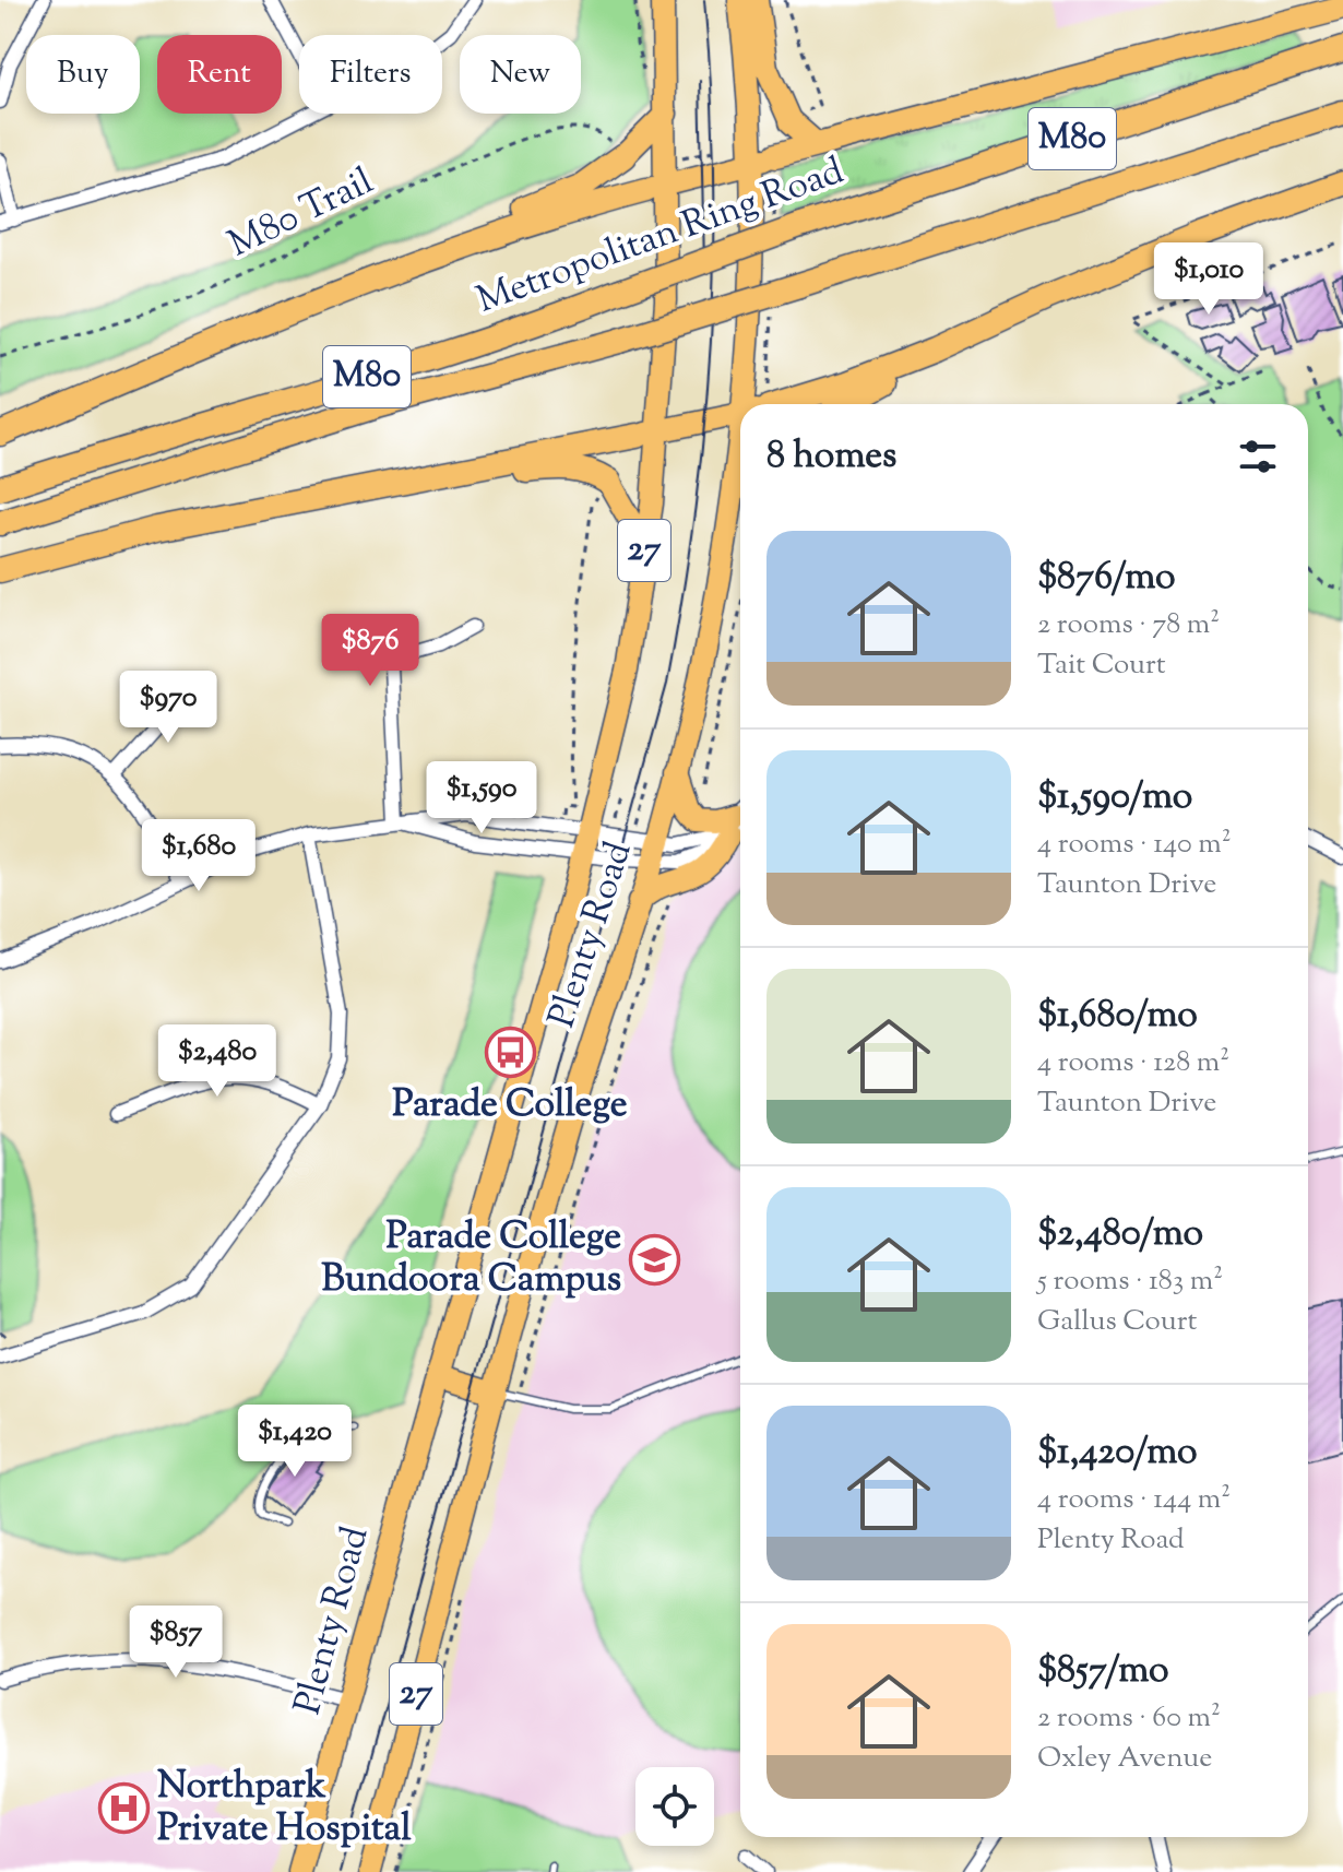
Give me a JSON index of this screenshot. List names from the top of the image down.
{
  "streets": {
    "highway": [
      "M80",
      "Metropolitan Ring Road",
      "27",
      "Plenty Road"
    ],
    "path": ["M80 Trail"]
  },
  "places": {
    "bus stop": ["Parade College"],
    "school or university": ["Parade College Bundoora Campus"],
    "hospital": ["Northpark Private Hospital"]
  },
  "page": {
    "chip": [
      "Buy",
      "Rent",
      "Filters",
      "New"
    ],
    "price": [
      "$1,010",
      "$876",
      "$970",
      "$1,590",
      "$1,680",
      "$2,480",
      "$1,420",
      "$857"
    ],
    "heading": "8 homes",
    "list": [
      {
        "name": "$876/mo",
        "note": "2 rooms · 78 m² · Tait Court"
      },
      {
        "name": "$1,590/mo",
        "note": "4 rooms · 140 m² · Taunton Drive"
      },
      {
        "name": "$1,680/mo",
        "note": "4 rooms · 128 m² · Taunton Drive"
      },
      {
        "name": "$2,480/mo",
        "note": "5 rooms · 183 m² · Gallus Court"
      },
      {
        "name": "$1,420/mo",
        "note": "4 rooms · 144 m² · Plenty Road"
      },
      {
        "name": "$857/mo",
        "note": "2 rooms · 60 m² · Oxley Avenue"
      }
    ]
  }
}
